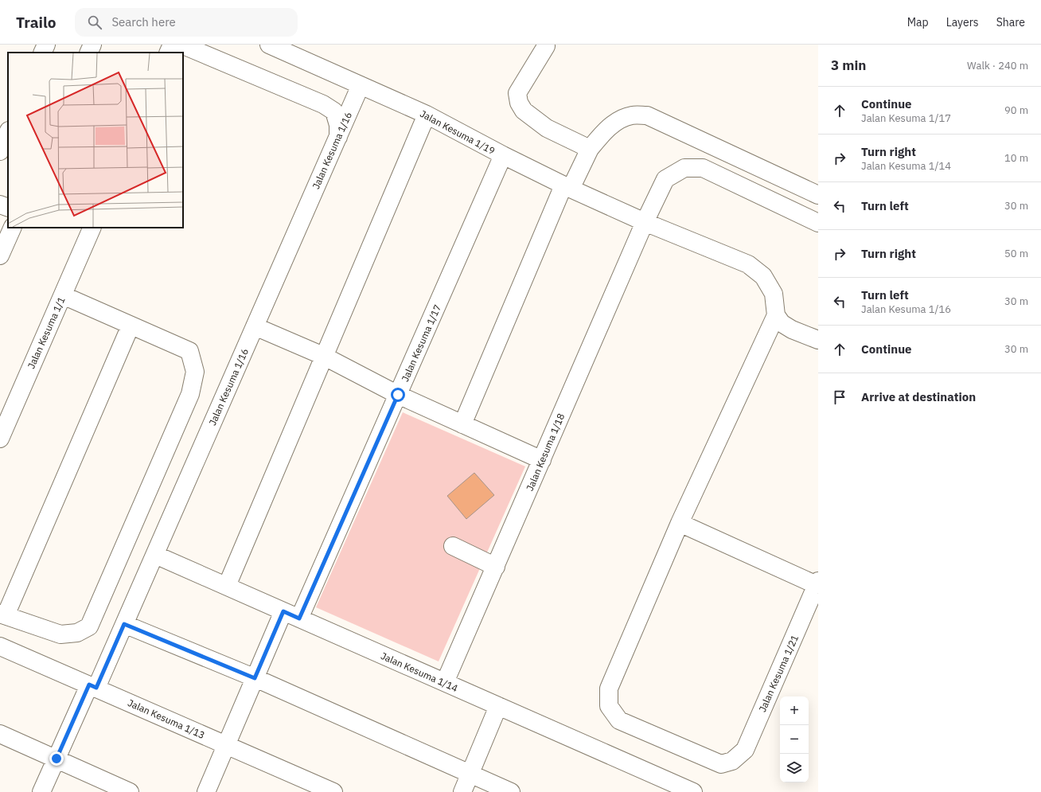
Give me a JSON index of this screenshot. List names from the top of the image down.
{
  "streets": {
    "street": [
      "Jalan Kesuma 1/19",
      "Jalan Kesuma 1/16",
      "Jalan Kesuma 1/1",
      "Jalan Kesuma 1/17",
      "Jalan Kesuma 1/18",
      "Jalan Kesuma 1/14",
      "Jalan Kesuma 1/21",
      "Jalan Kesuma 1/13"
    ]
  },
  "crossings": [
    ["Jalan Kesuma 1/19", "Jalan Kesuma 1/16"],
    ["Jalan Kesuma 1/19", "Jalan Kesuma 1/17"],
    ["Jalan Kesuma 1/19", "Jalan Kesuma 1/18"],
    ["Jalan Kesuma 1/16", "Jalan Kesuma 1/14"],
    ["Jalan Kesuma 1/16", "Jalan Kesuma 1/13"],
    ["Jalan Kesuma 1/17", "Jalan Kesuma 1/14"],
    ["Jalan Kesuma 1/18", "Jalan Kesuma 1/14"]
  ],
  "page": {
    "header": "Trailo",
    "search": "Search here",
    "nav": ["Map", "Layers", "Share"],
    "heading": ["3 min", "Walk · 240 m"],
    "list": [
      ["Continue", "Jalan Kesuma 1/17", "90 m"],
      ["Turn right", "Jalan Kesuma 1/14", "10 m"],
      ["Turn left", "30 m"],
      ["Turn right", "50 m"],
      ["Turn left", "Jalan Kesuma 1/16", "30 m"],
      ["Continue", "30 m"],
      "Arrive at destination"
    ],
    "map_buttons": ["+", "−"]
  }
}
